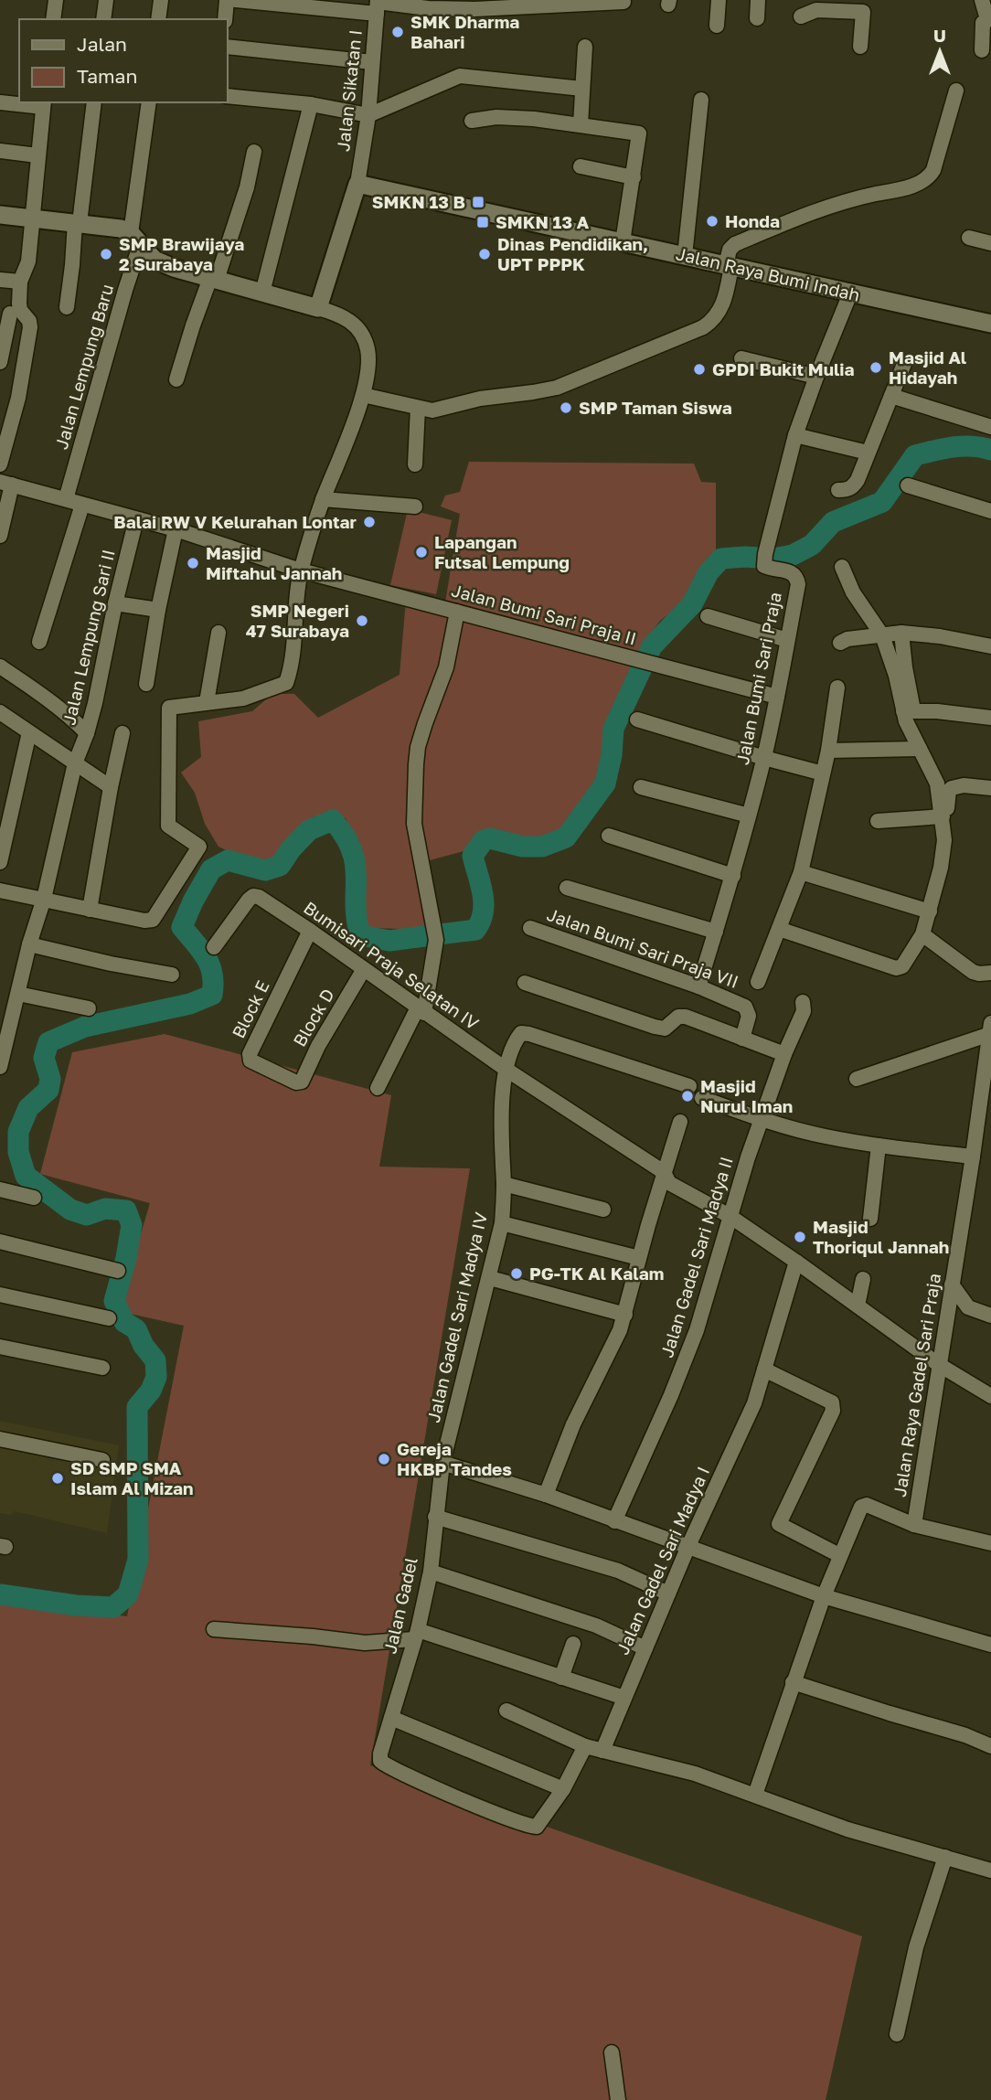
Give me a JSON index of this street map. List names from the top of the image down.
{
  "streets": {
    "street": [
      "Jalan Sikatan I",
      "Jalan Raya Bumi Indah",
      "Jalan Lempung Baru",
      "Jalan Bumi Sari Praja II",
      "Jalan Lempung Sari II",
      "Jalan Bumi Sari Praja",
      "Jalan Bumi Sari Praja VII",
      "Bumisari Praja Selatan IV",
      "Block E",
      "Block D",
      "Jalan Gadel Sari Madya II",
      "Jalan Gadel Sari Madya IV",
      "Jalan Raya Gadel Sari Praja",
      "Jalan Gadel Sari Madya I",
      "Jalan Gadel"
    ]
  },
  "crossings": [
    ["Jalan Sikatan I", "Jalan Raya Bumi Indah"],
    ["Jalan Raya Bumi Indah", "Jalan Bumi Sari Praja"],
    ["Jalan Lempung Baru", "Jalan Bumi Sari Praja II"],
    ["Jalan Bumi Sari Praja II", "Jalan Lempung Sari II"],
    ["Jalan Bumi Sari Praja II", "Jalan Bumi Sari Praja"],
    ["Jalan Bumi Sari Praja", "Jalan Bumi Sari Praja VII"],
    ["Bumisari Praja Selatan IV", "Block E"],
    ["Bumisari Praja Selatan IV", "Block D"],
    ["Bumisari Praja Selatan IV", "Jalan Gadel Sari Madya IV"],
    ["Block E", "Block D"],
    ["Jalan Gadel Sari Madya IV", "Jalan Gadel"]
  ],
  "places": {
    "other": [
      "SMK Dharma Bahari",
      "Honda",
      "SMP Brawijaya 2 Surabaya",
      "Dinas Pendidikan, UPT PPPK",
      "Masjid Al Hidayah",
      "GPDI Bukit Mulia",
      "SMP Taman Siswa",
      "Balai RW V Kelurahan Lontar",
      "Lapangan Futsal Lempung",
      "Masjid Miftahul Jannah",
      "SMP Negeri 47 Surabaya",
      "Masjid Nurul Iman",
      "Masjid Thoriqul Jannah",
      "PG-TK Al Kalam",
      "Gereja HKBP Tandes",
      "SD SMP SMA Islam Al Mizan"
    ],
    "transit": ["SMKN 13 B", "SMKN 13 A"]
  },
  "legend": ["Jalan", "Taman"],
  "north": "top"
}
